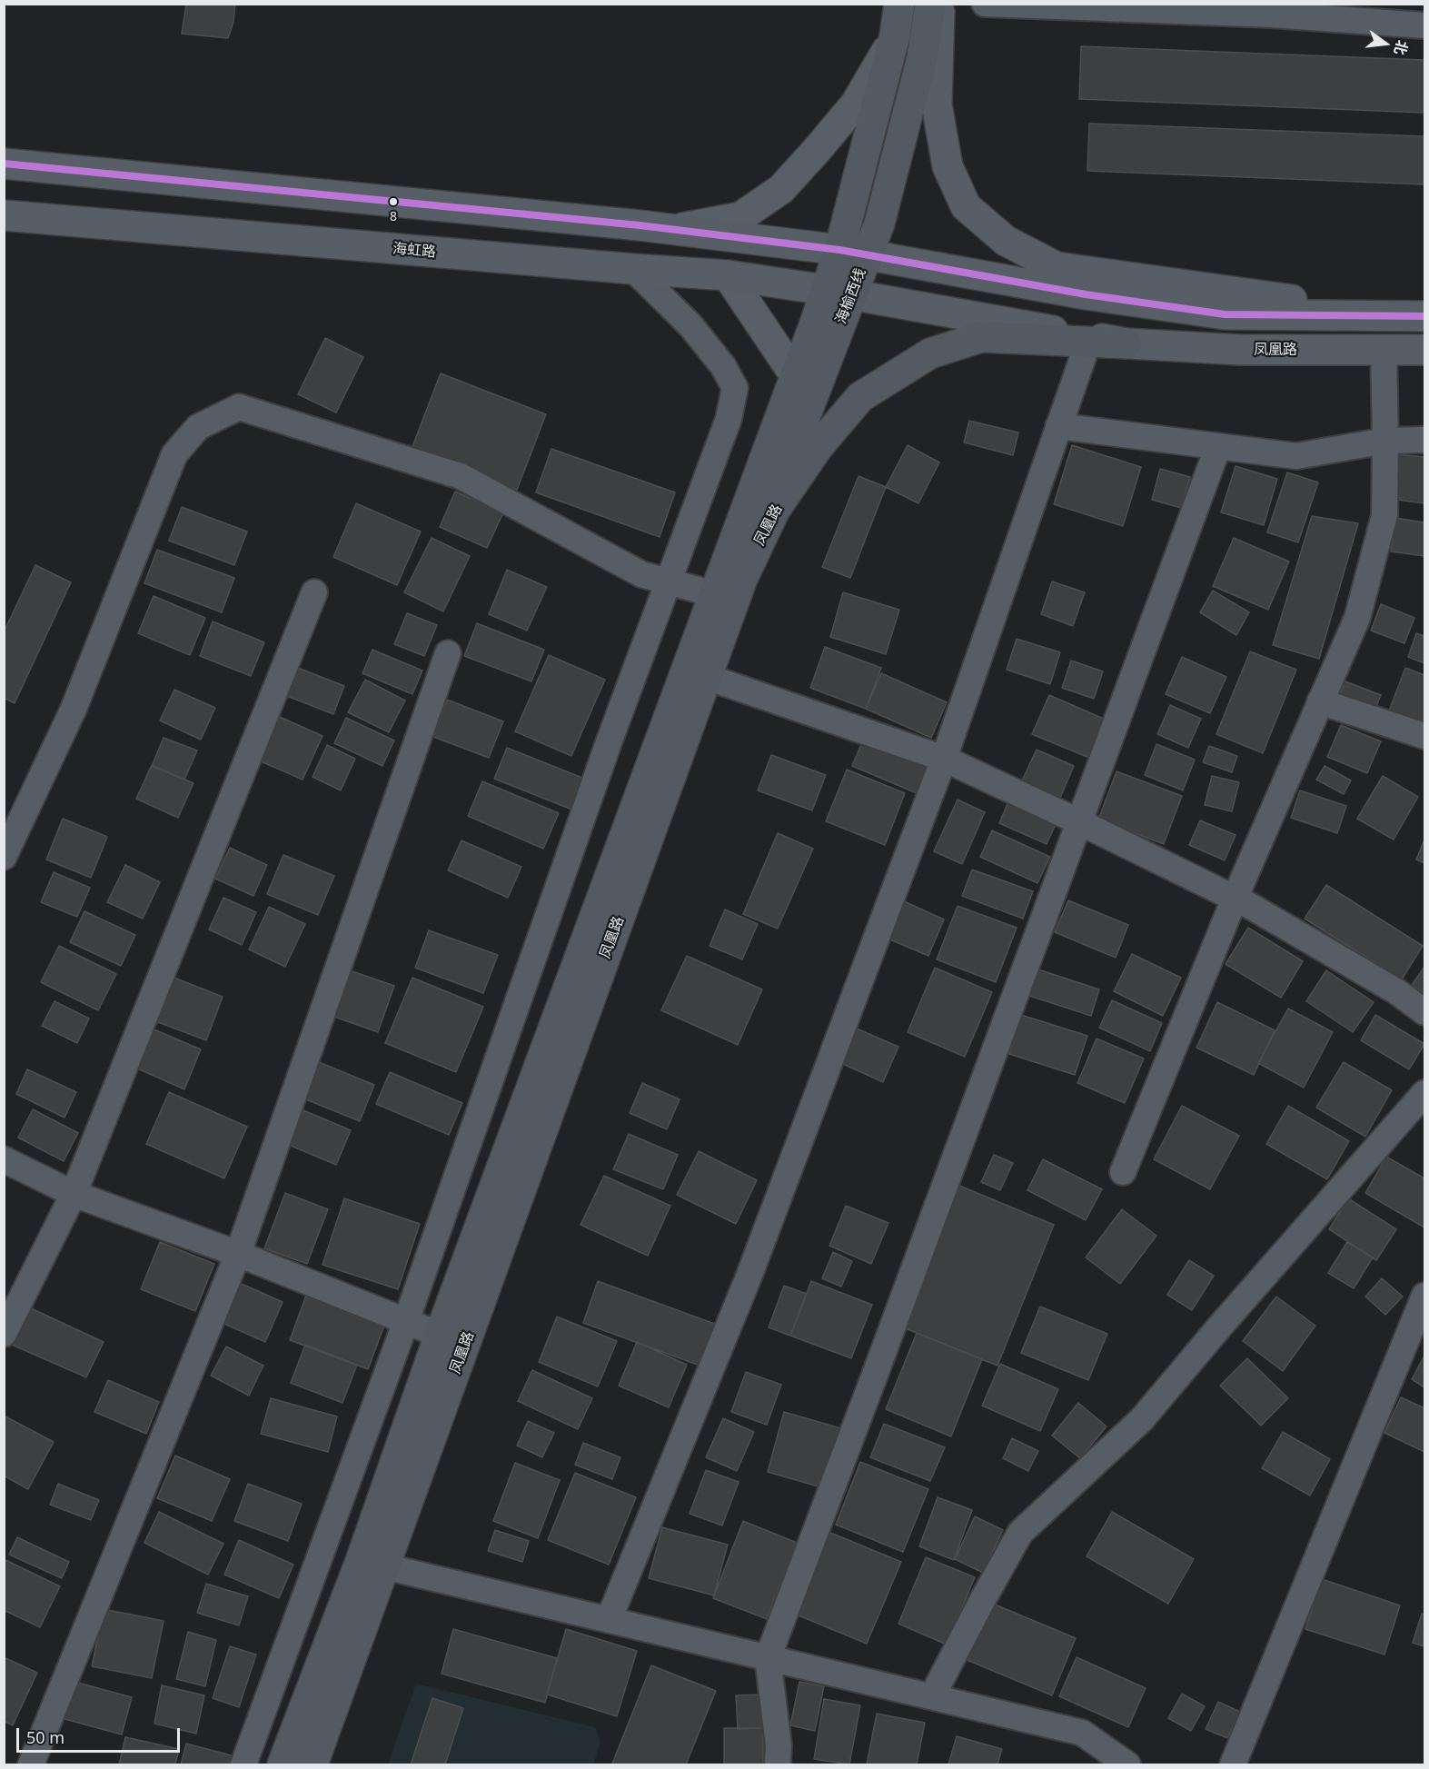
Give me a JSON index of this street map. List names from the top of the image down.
{
  "streets": {
    "highway": ["海榆西线", "凤凰路"],
    "main road": ["海虹路"]
  },
  "crossings": [
    ["海虹路", "海榆西线"],
    ["海虹路", "凤凰路"],
    ["海榆西线", "凤凰路"]
  ],
  "places": ["8"],
  "scale_bar": "50 m",
  "north": "right"
}
